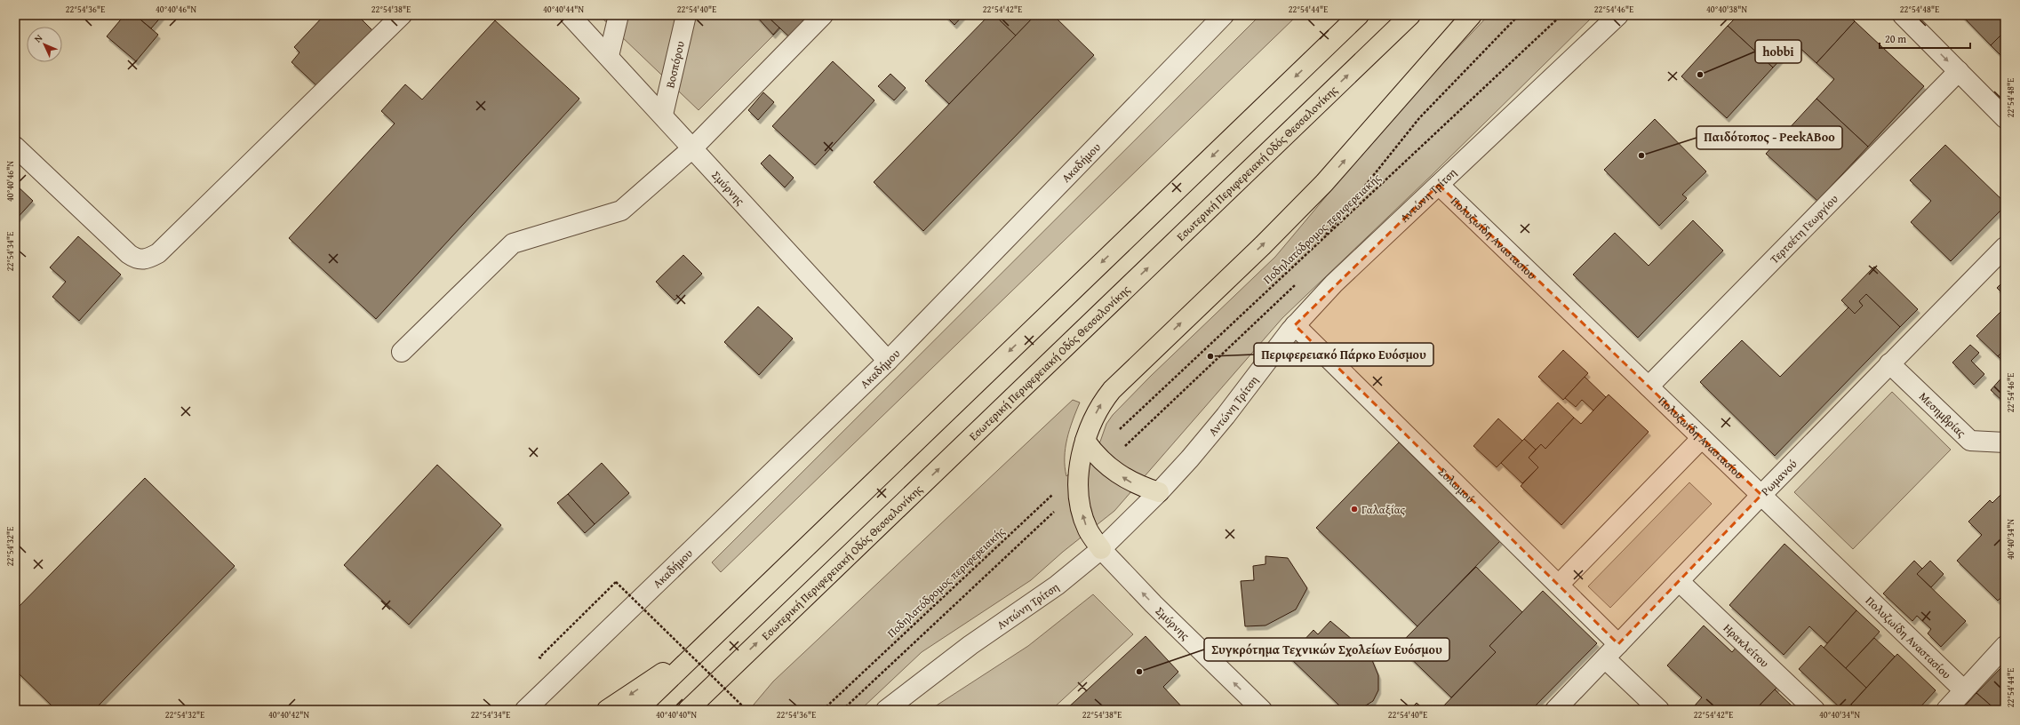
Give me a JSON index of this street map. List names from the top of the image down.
{
  "streets": {
    "highway": ["Εσωτερική Περιφερειακή Οδός Θεσσαλονίκης"],
    "street": [
      "Βοσπόρου",
      "Ακαδήμου",
      "Σμύρνης",
      "Αντώνη Τρίτση",
      "Τερτσέτη Γεωργίου",
      "Πολυζωίδη Αναστασίου",
      "Μεσημβρίας",
      "Ρωμανού",
      "Σολωμού",
      "Ηρακλείτου"
    ],
    "path": ["Ποδηλατόδρομος περιφερειακής"]
  },
  "crossings": [
    ["Βοσπόρου", "Σμύρνης"],
    ["Ακαδήμου", "Σμύρνης"],
    ["Σμύρνης", "Αντώνη Τρίτση"],
    ["Αντώνη Τρίτση", "Πολυζωίδη Αναστασίου"],
    ["Αντώνη Τρίτση", "Σολωμού"],
    ["Τερτσέτη Γεωργίου", "Πολυζωίδη Αναστασίου"],
    ["Πολυζωίδη Αναστασίου", "Ρωμανού"],
    ["Μεσημβρίας", "Ρωμανού"],
    ["Ρωμανού", "Σολωμού"],
    ["Ρωμανού", "Ηρακλείτου"]
  ],
  "places": [
    "hobbi",
    "Παιδότοπος - PeekABoo",
    "Περιφερειακό Πάρκο Ευόσμου",
    "Γαλαξίας",
    "Συγκρότημα Τεχνικών Σχολείων Ευόσμου"
  ],
  "scale_bar": "20 m",
  "north": "top left",
  "coordinates": [
    "22°54'36\"E",
    "40°40'46\"N",
    "22°54'38\"E",
    "40°40'44\"N",
    "22°54'40\"E",
    "22°54'42\"E",
    "22°54'44\"E",
    "22°54'46\"E",
    "40°40'38\"N",
    "22°54'48\"E",
    "22°54'34\"E",
    "40°40'34\"N",
    "22°54'32\"E",
    "40°40'42\"N",
    "40°40'40\"N"
  ]
}
